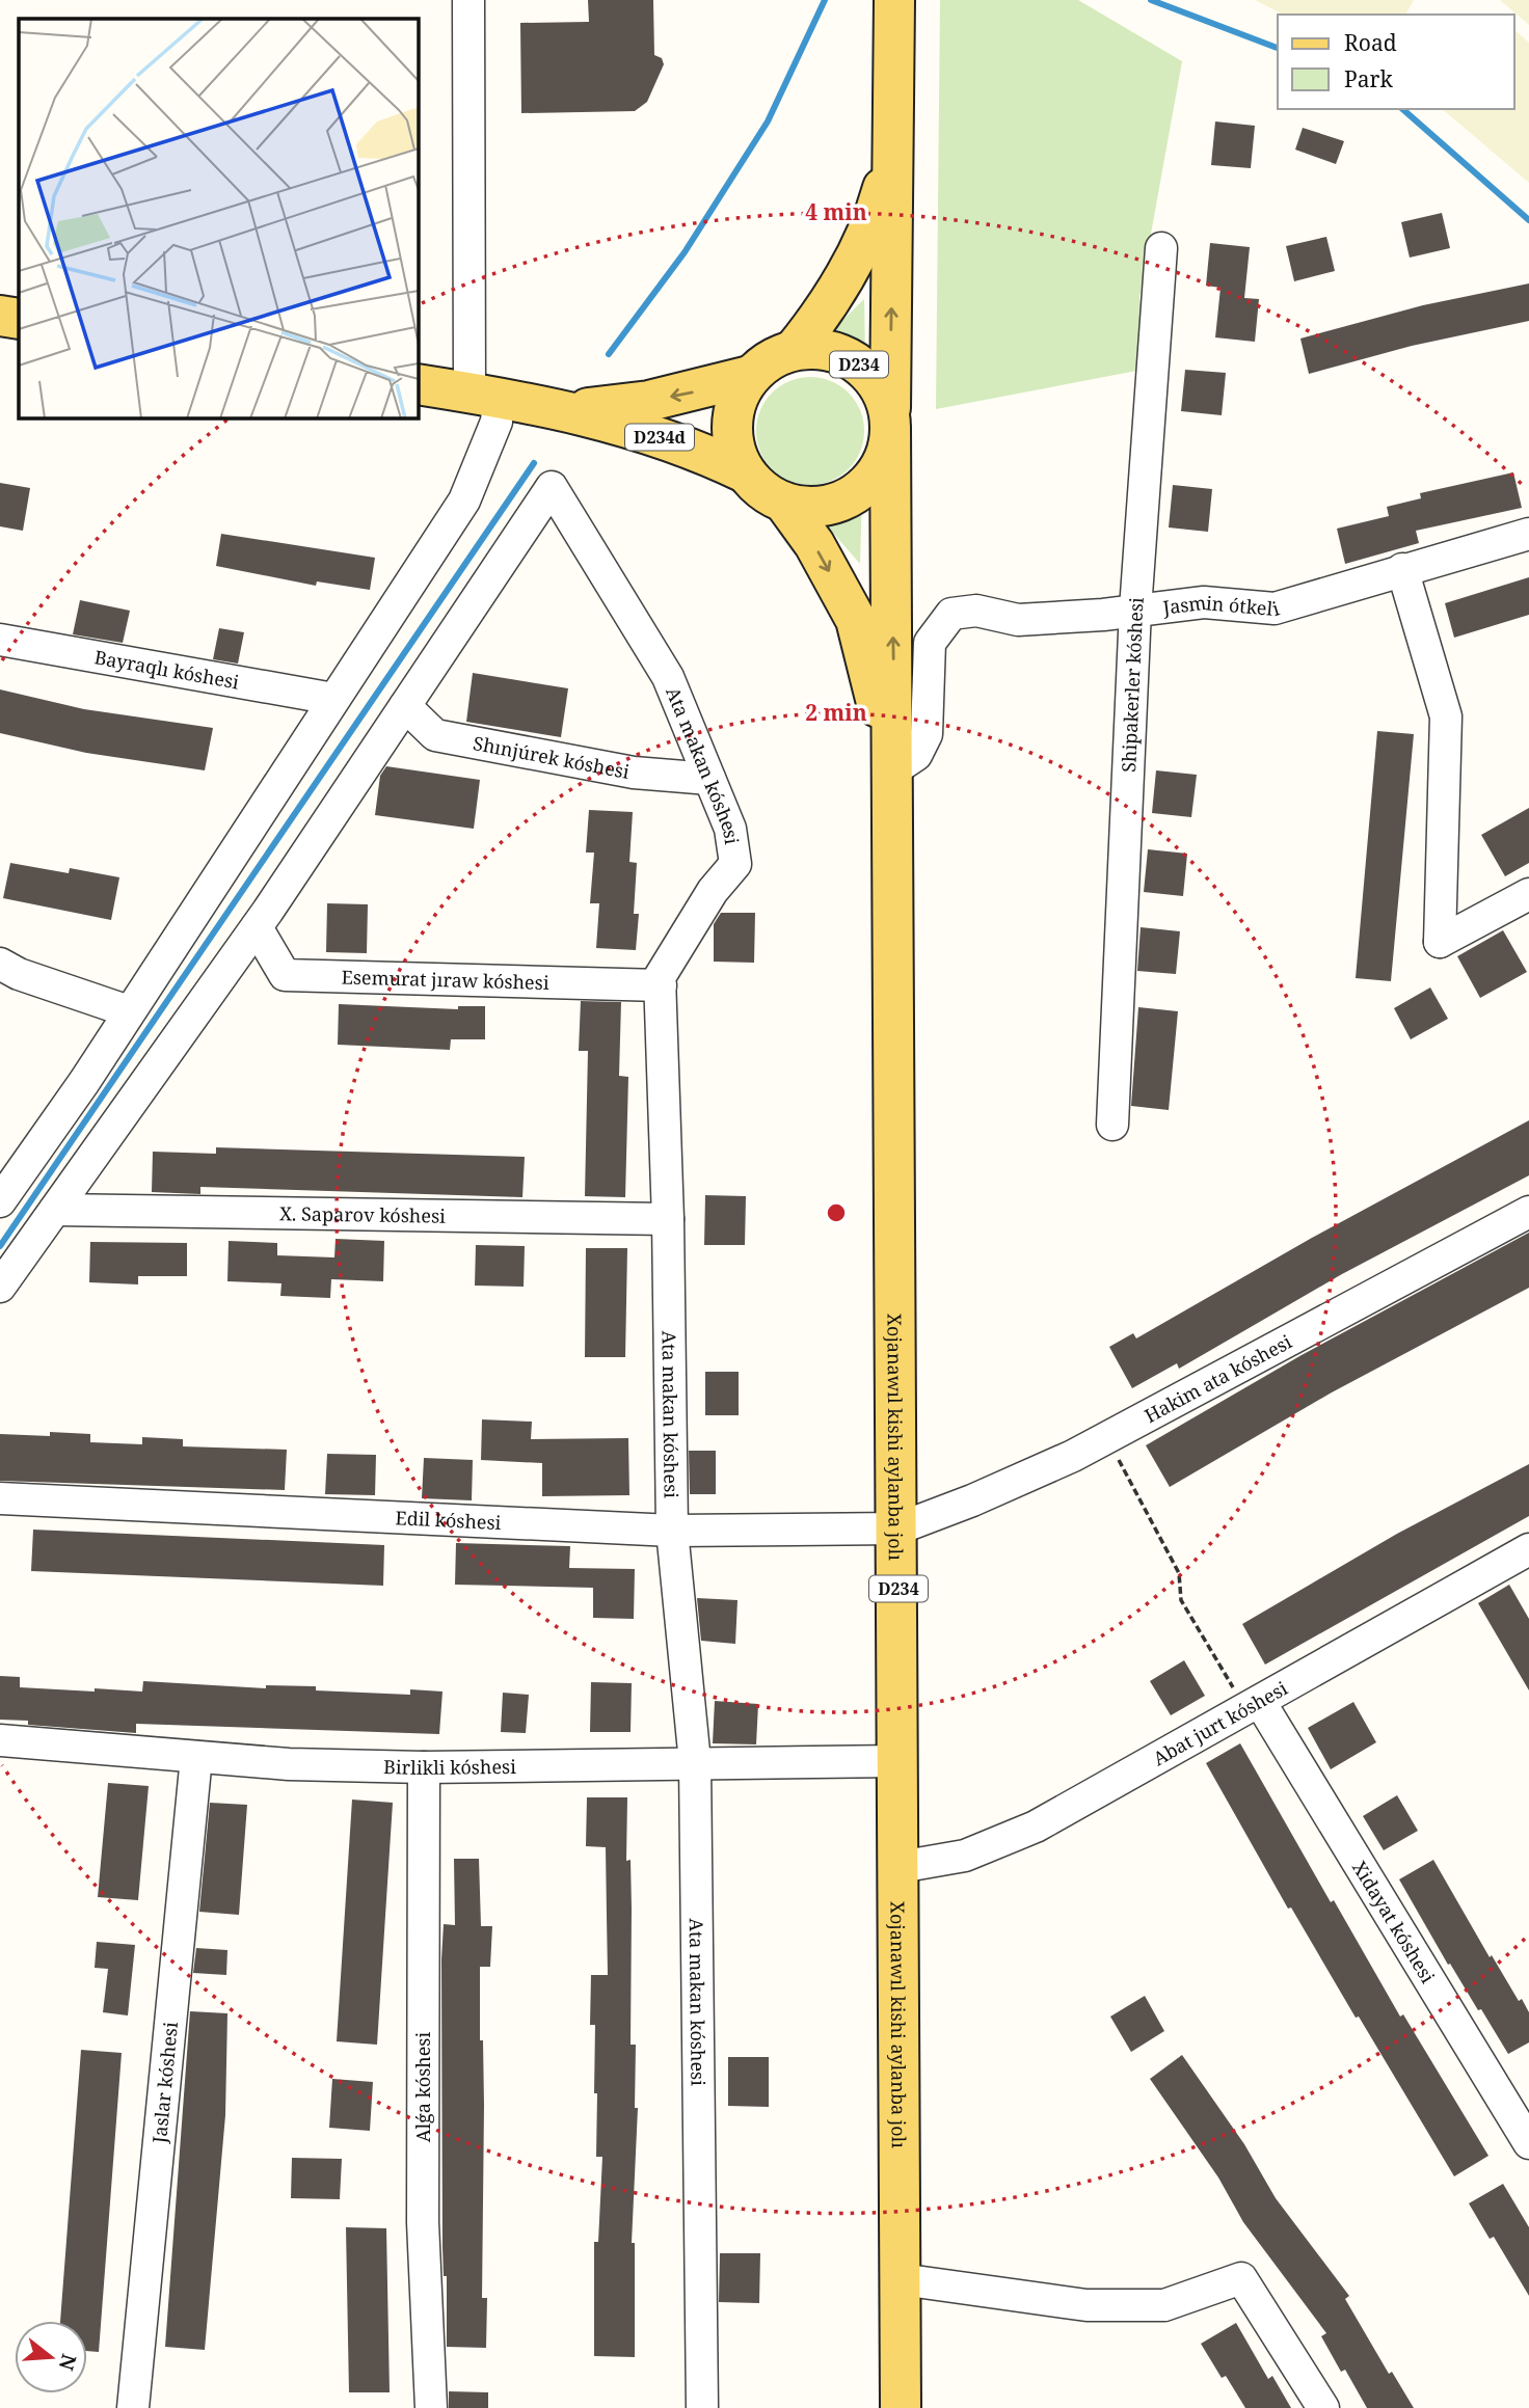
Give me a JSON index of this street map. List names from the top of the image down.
{
  "streets": {
    "main road": ["D234", "D234d", "Xojanawıl kishi aylanba jolı"],
    "street": [
      "Jasmin ótkeli",
      "Bayraqlı kóshesi",
      "Shipakerler kóshesi",
      "Shınjúrek kóshesi",
      "Ata makan kóshesi",
      "Esemurat jıraw kóshesi",
      "X. Saparov kóshesi",
      "Hakim ata kóshesi",
      "Edil kóshesi",
      "Abat jurt kóshesi",
      "Birlikli kóshesi",
      "Xidayat kóshesi",
      "Jaslar kóshesi",
      "Alǵa kóshesi"
    ]
  },
  "crossings": [
    ["D234", "D234d"],
    ["D234", "Xojanawıl kishi aylanba jolı"],
    ["D234d", "Xojanawıl kishi aylanba jolı"],
    ["Jasmin ótkeli", "Shipakerler kóshesi"],
    ["Jasmin ótkeli", "Xojanawıl kishi aylanba jolı"],
    ["Shınjúrek kóshesi", "Ata makan kóshesi"],
    ["Ata makan kóshesi", "Esemurat jıraw kóshesi"],
    ["Ata makan kóshesi", "X. Saparov kóshesi"],
    ["Ata makan kóshesi", "Edil kóshesi"],
    ["Ata makan kóshesi", "Birlikli kóshesi"],
    ["Hakim ata kóshesi", "Xojanawıl kishi aylanba jolı"],
    ["Hakim ata kóshesi", "Edil kóshesi"],
    ["Xojanawıl kishi aylanba jolı", "Edil kóshesi"],
    ["Xojanawıl kishi aylanba jolı", "Abat jurt kóshesi"],
    ["Xojanawıl kishi aylanba jolı", "Birlikli kóshesi"],
    ["Abat jurt kóshesi", "Xidayat kóshesi"],
    ["Birlikli kóshesi", "Jaslar kóshesi"],
    ["Birlikli kóshesi", "Alǵa kóshesi"]
  ],
  "legend": ["Road", "Park"],
  "north": "right",
  "rings": ["4 min", "2 min"]
}
